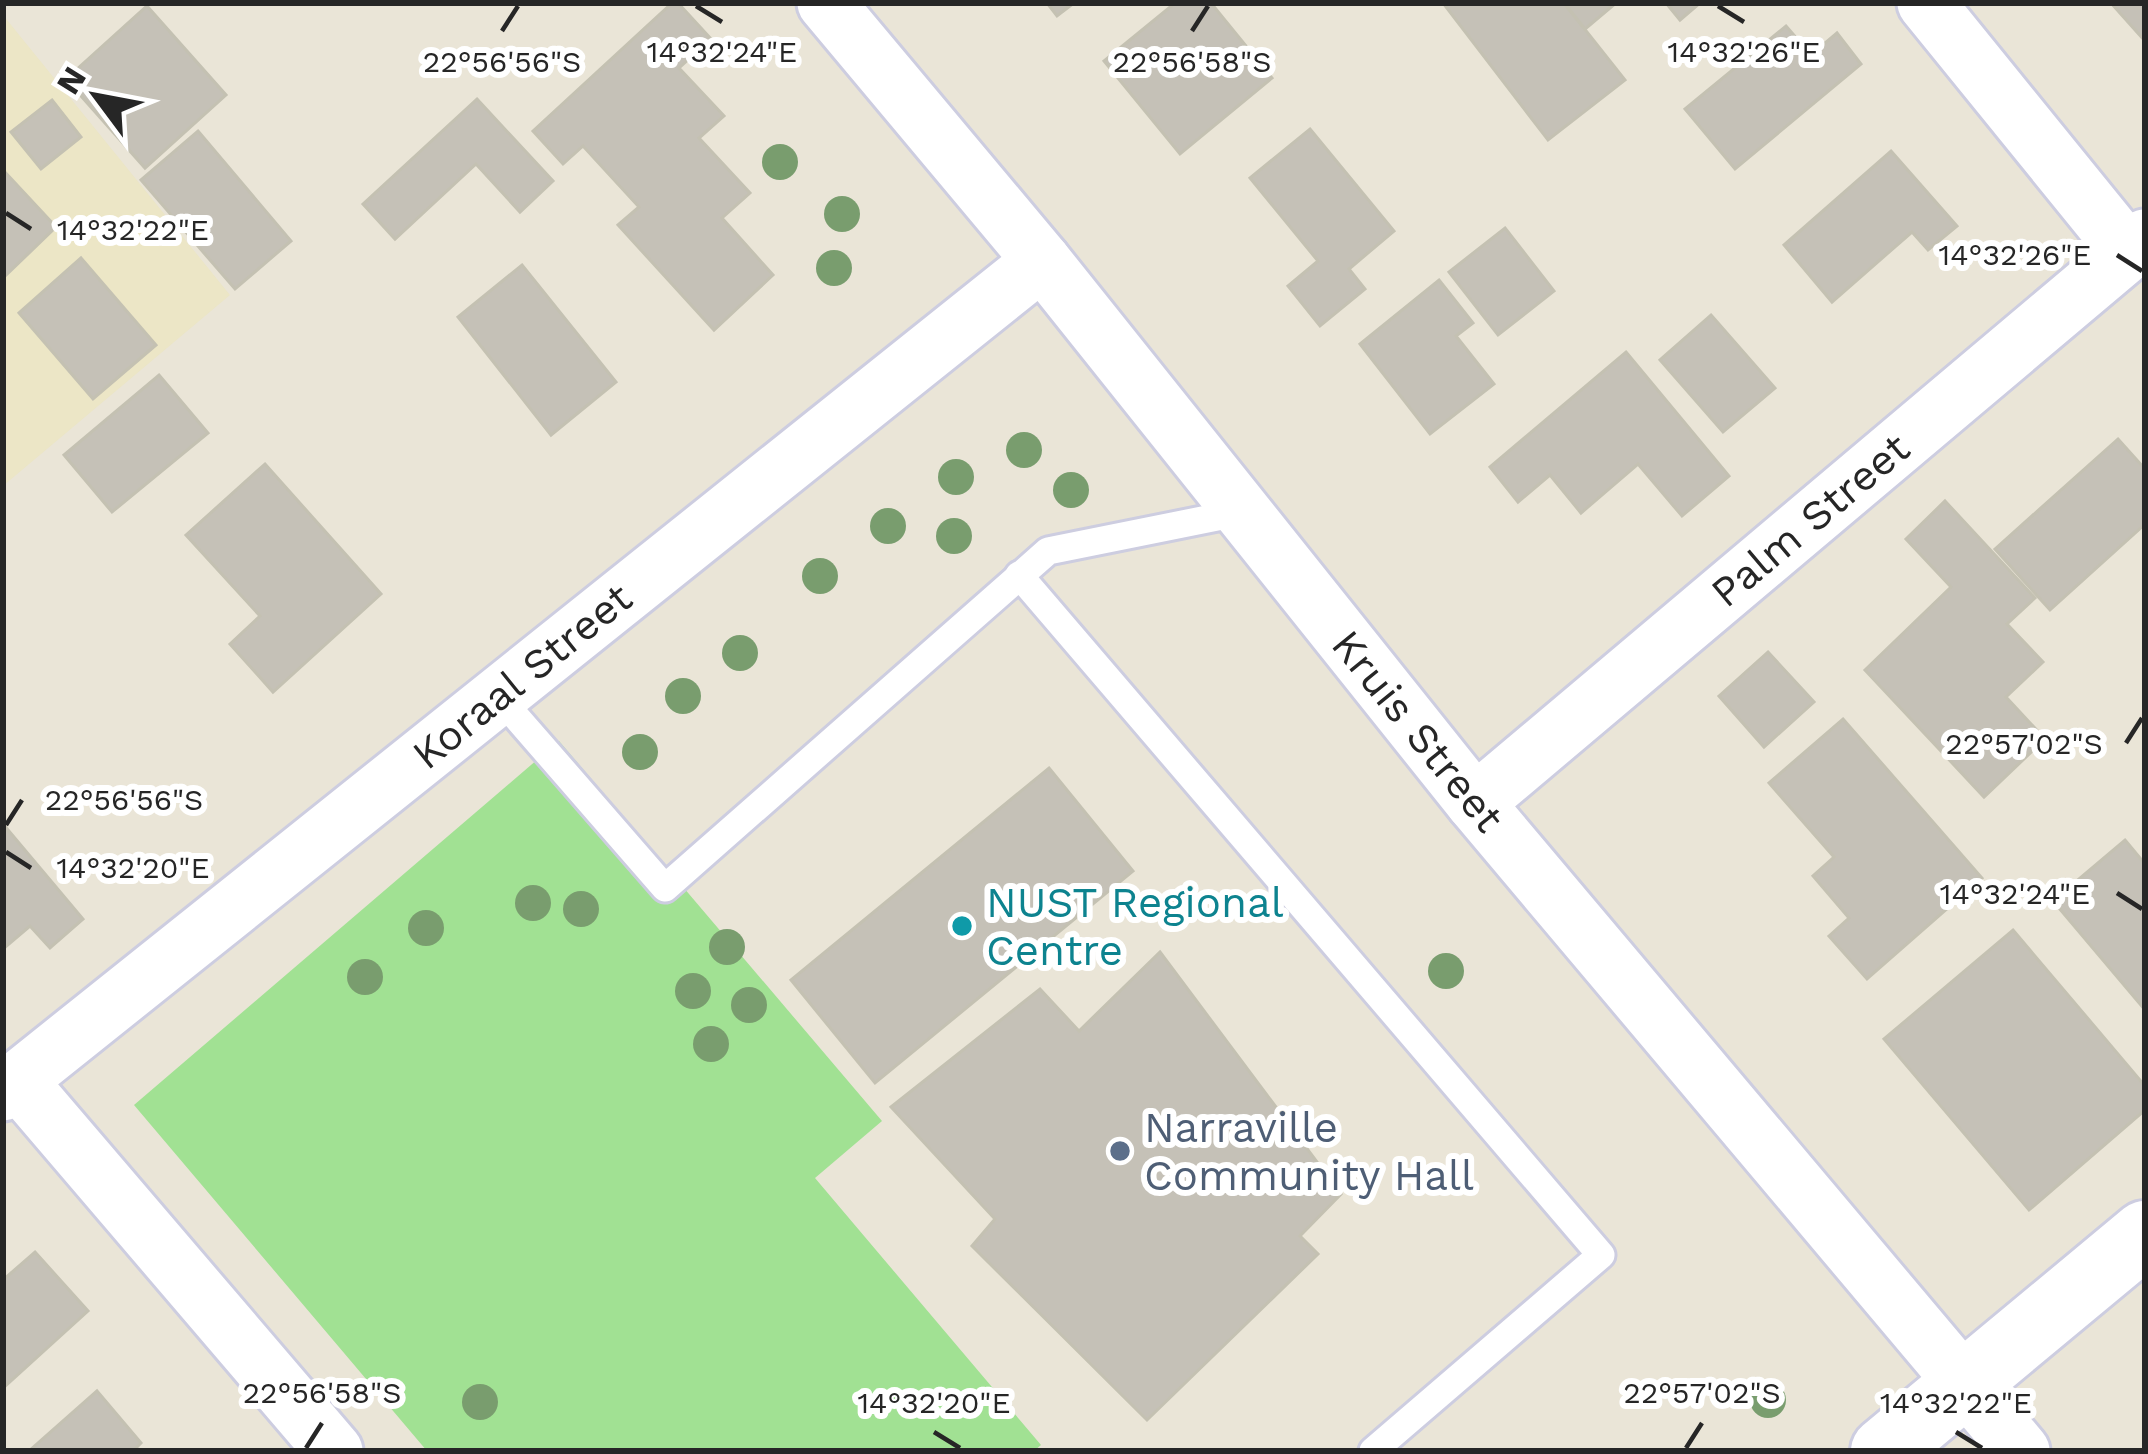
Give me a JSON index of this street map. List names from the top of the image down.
{
  "streets": {
    "street": ["Palm Street", "Koraal Street", "Kruis Street"]
  },
  "crossings": [
    ["Palm Street", "Kruis Street"],
    ["Koraal Street", "Kruis Street"]
  ],
  "places": ["NUST Regional Centre", "Narraville Community Hall"],
  "north": "top left",
  "coordinates": [
    "14°32'24\"E",
    "14°32'26\"E",
    "22°56'56\"S",
    "22°56'58\"S",
    "14°32'22\"E",
    "22°57'02\"S",
    "14°32'20\"E"
  ]
}
